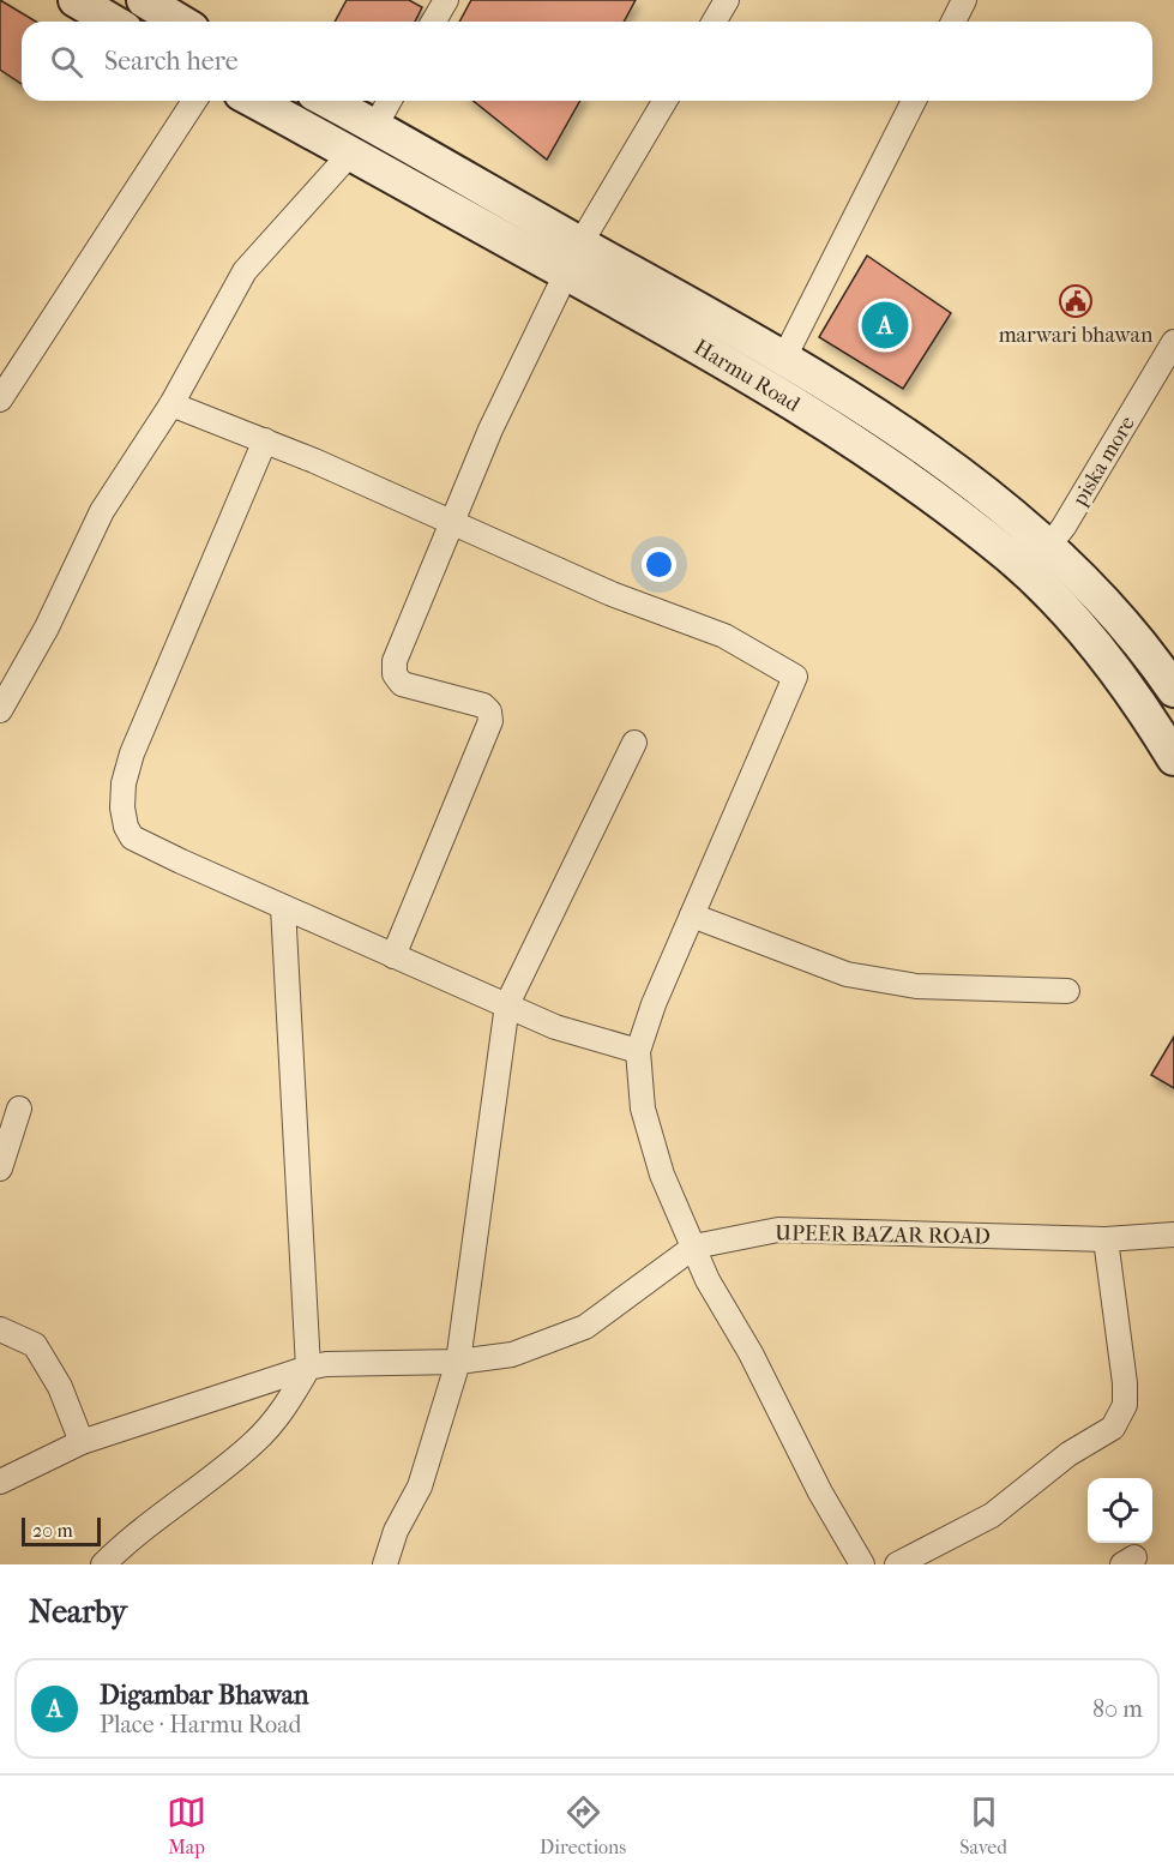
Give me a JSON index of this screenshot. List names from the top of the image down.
{
  "streets": {
    "main road": ["Harmu Road"],
    "street": ["piska more", "UPEER BAZAR ROAD"]
  },
  "crossings": [
    ["Harmu Road", "piska more"]
  ],
  "places": {
    "public building": ["marwari bhawan"]
  },
  "scale_bar": "20 m",
  "page": {
    "search": "Search here",
    "pins": "A",
    "scale": "20 m",
    "heading": "Nearby",
    "list": [
      {
        "mark": "A",
        "name": "Digambar Bhawan",
        "note": "Place · Harmu Road",
        "value": "80 m"
      }
    ],
    "nav": ["Map", "Directions", "Saved"]
  }
}
